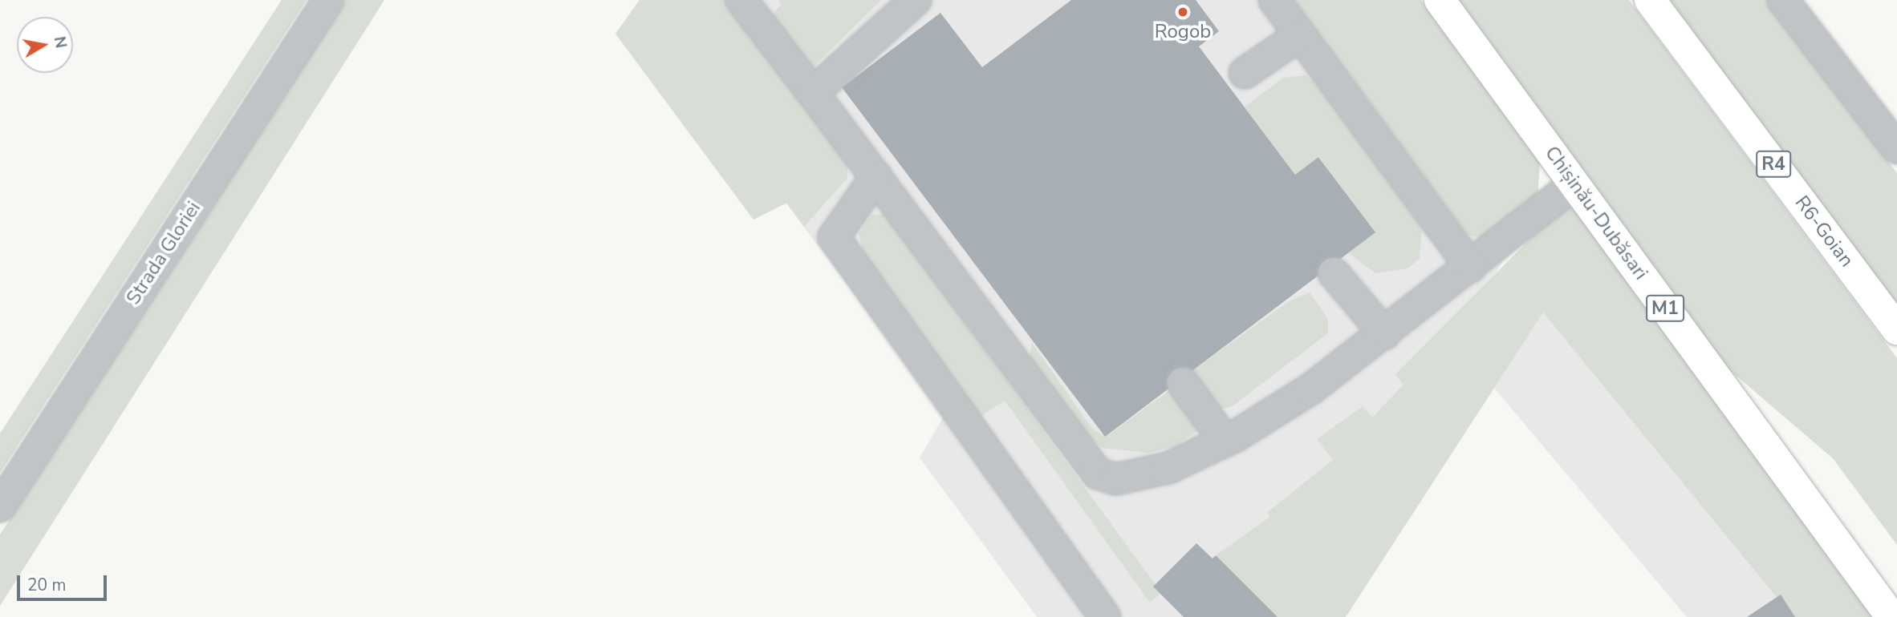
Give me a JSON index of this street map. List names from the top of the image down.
{
  "streets": {
    "main road": [
      "R4",
      "Chișinău-Dubăsari",
      "R6-Goian",
      "M1"
    ],
    "street": ["Strada Gloriei"]
  },
  "places": ["Rogob"],
  "scale_bar": "20 m",
  "north": "right"
}
